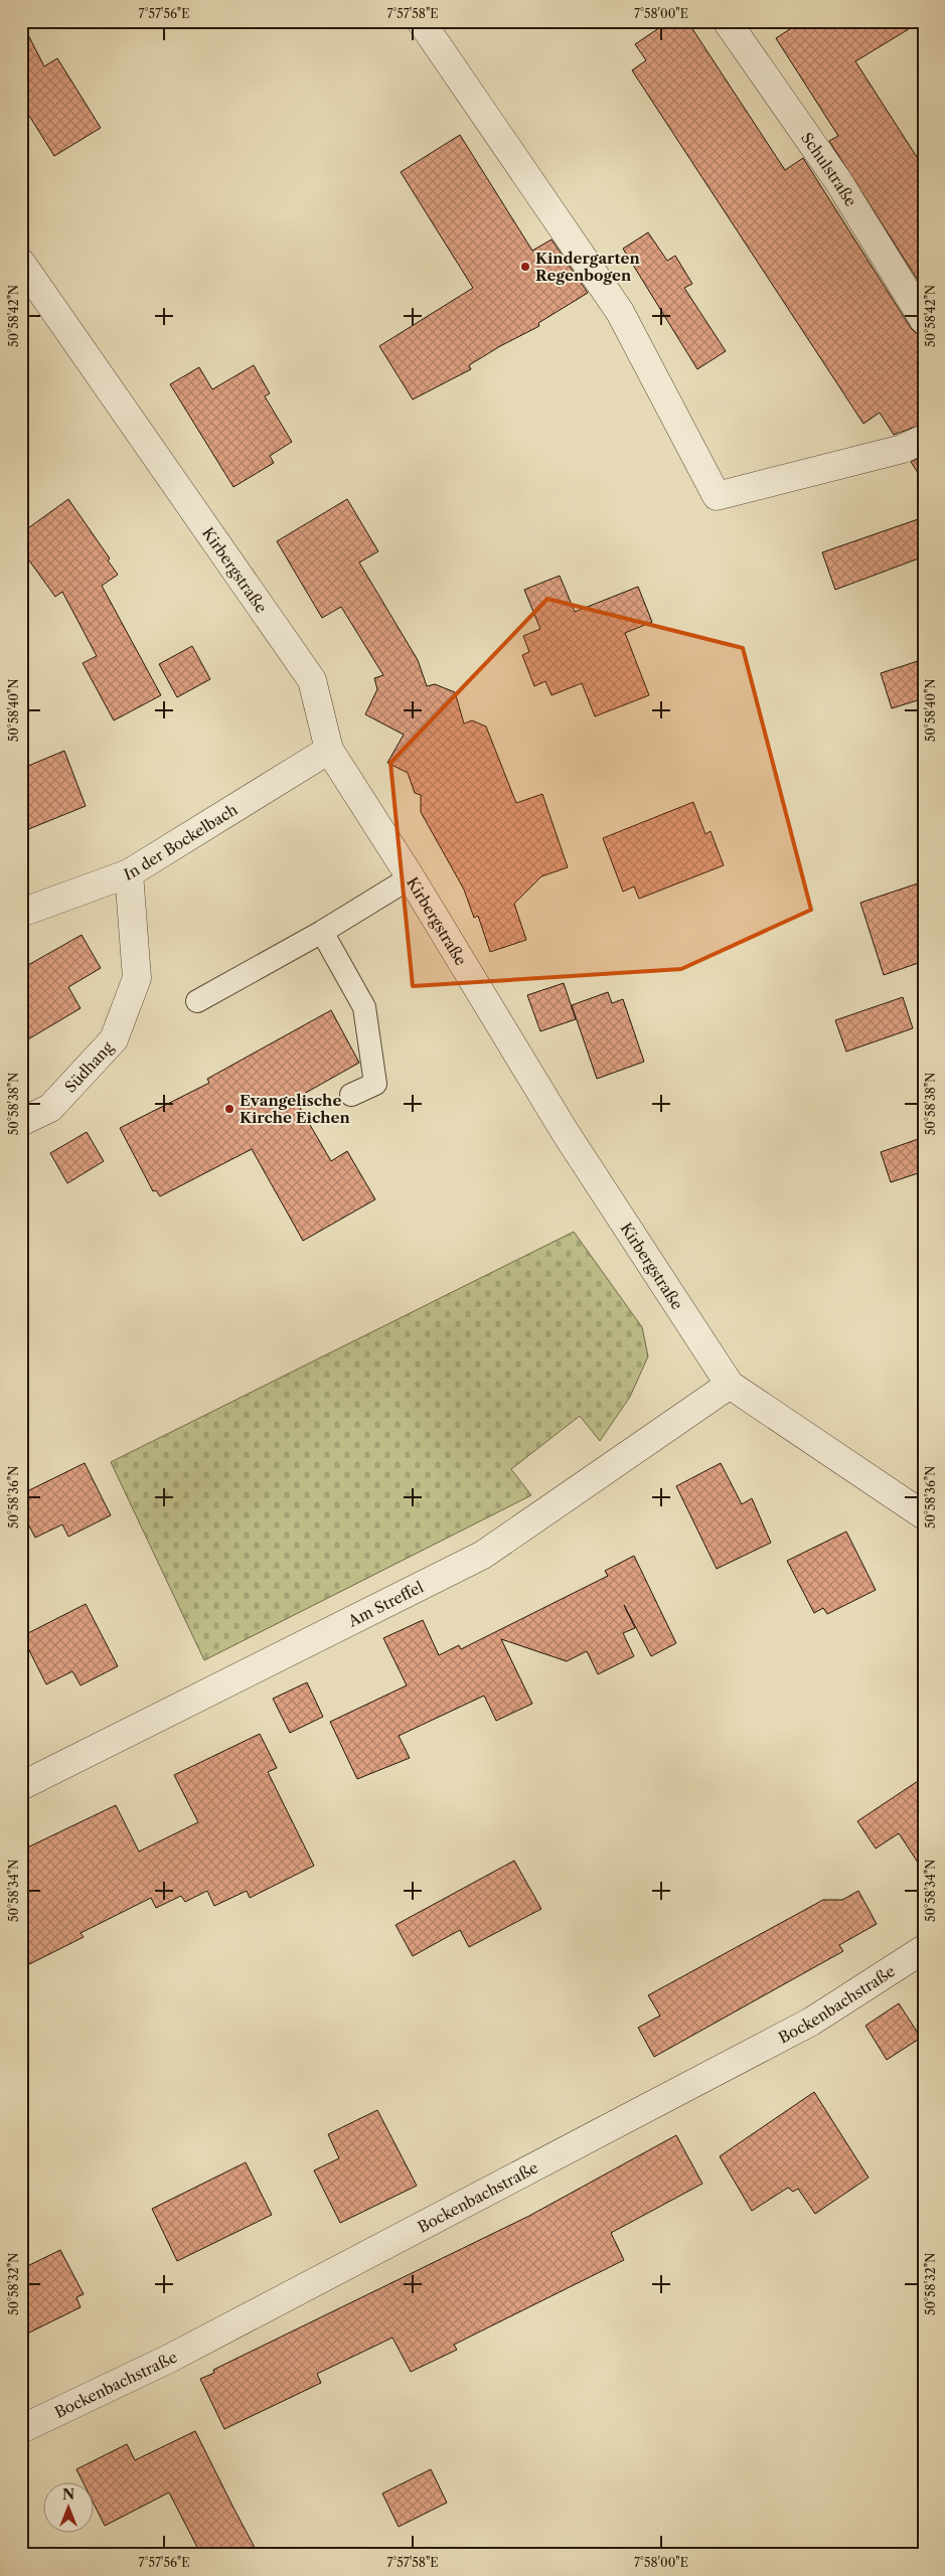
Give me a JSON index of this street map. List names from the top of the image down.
{
  "streets": {
    "street": [
      "Schulstraße",
      "Kirbergstraße",
      "In der Bockelbach",
      "Südhang",
      "Am Streffel",
      "Bockenbachstraße"
    ]
  },
  "crossings": [
    ["Kirbergstraße", "In der Bockelbach"],
    ["Kirbergstraße", "Am Streffel"],
    ["In der Bockelbach", "Südhang"]
  ],
  "places": ["Kindergarten Regenbogen", "Evangelische Kirche Eichen"],
  "north": "top",
  "coordinates": [
    "7°57'56\"E",
    "7°57'58\"E",
    "7°58'00\"E",
    "50°58'42\"N",
    "50°58'40\"N",
    "50°58'38\"N",
    "50°58'36\"N",
    "50°58'34\"N",
    "50°58'32\"N"
  ]
}
